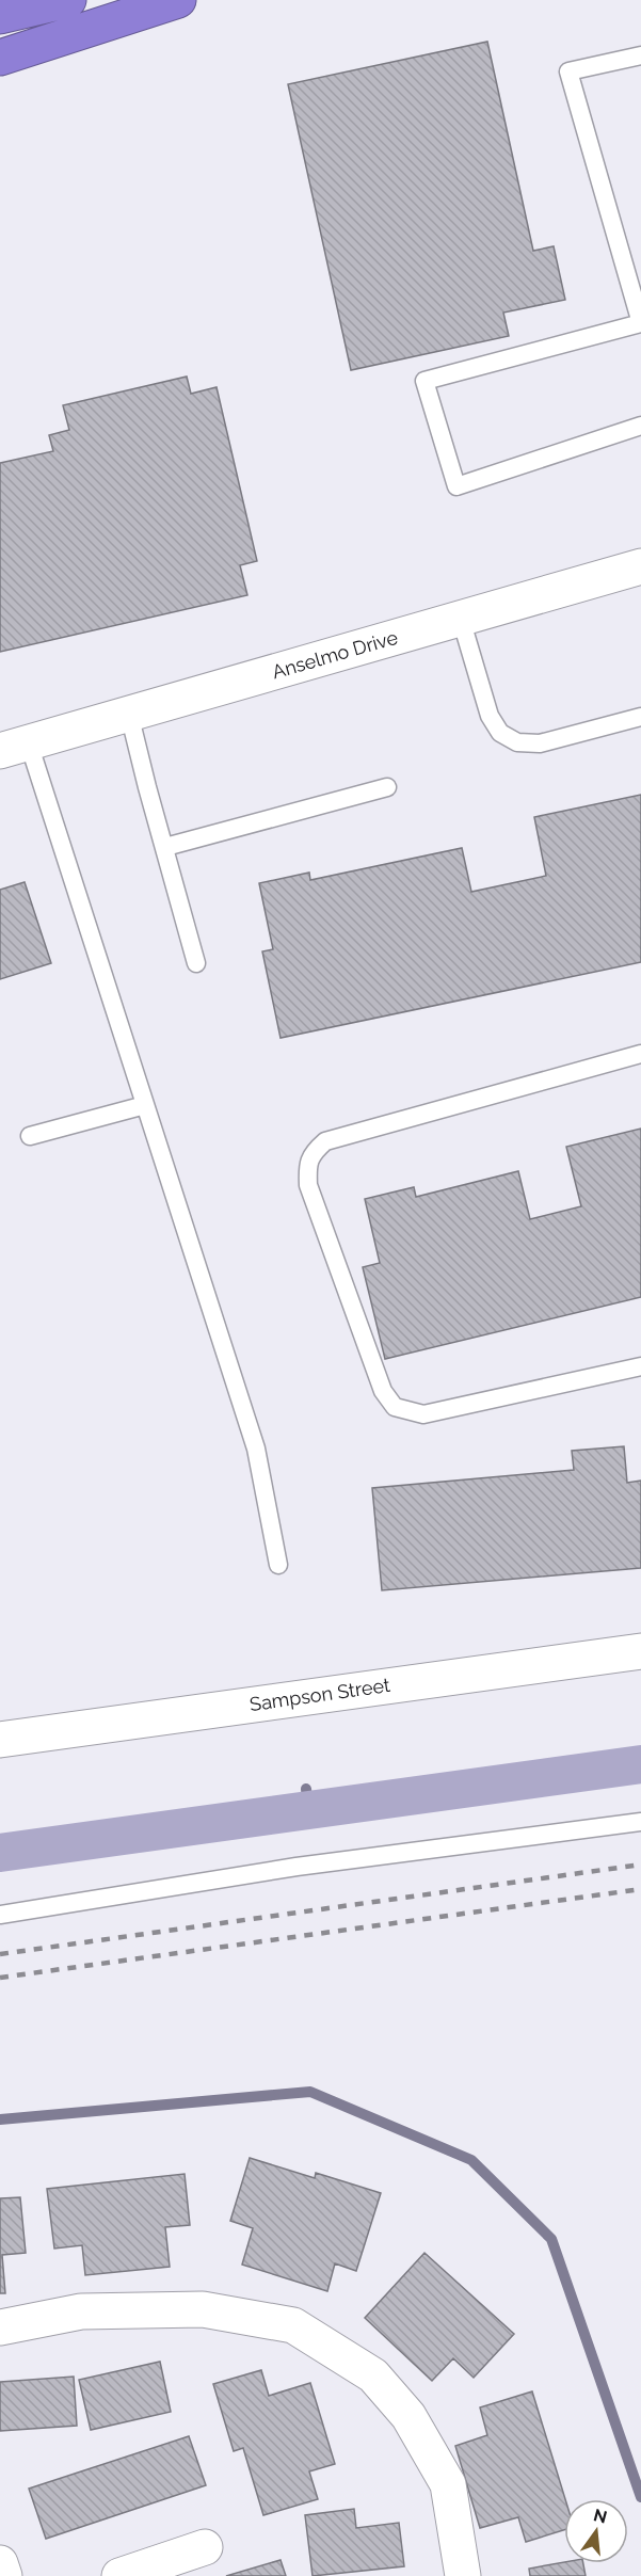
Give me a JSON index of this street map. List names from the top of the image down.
{
  "streets": {
    "street": ["Anselmo Drive", "Sampson Street"]
  },
  "north": "top"
}
